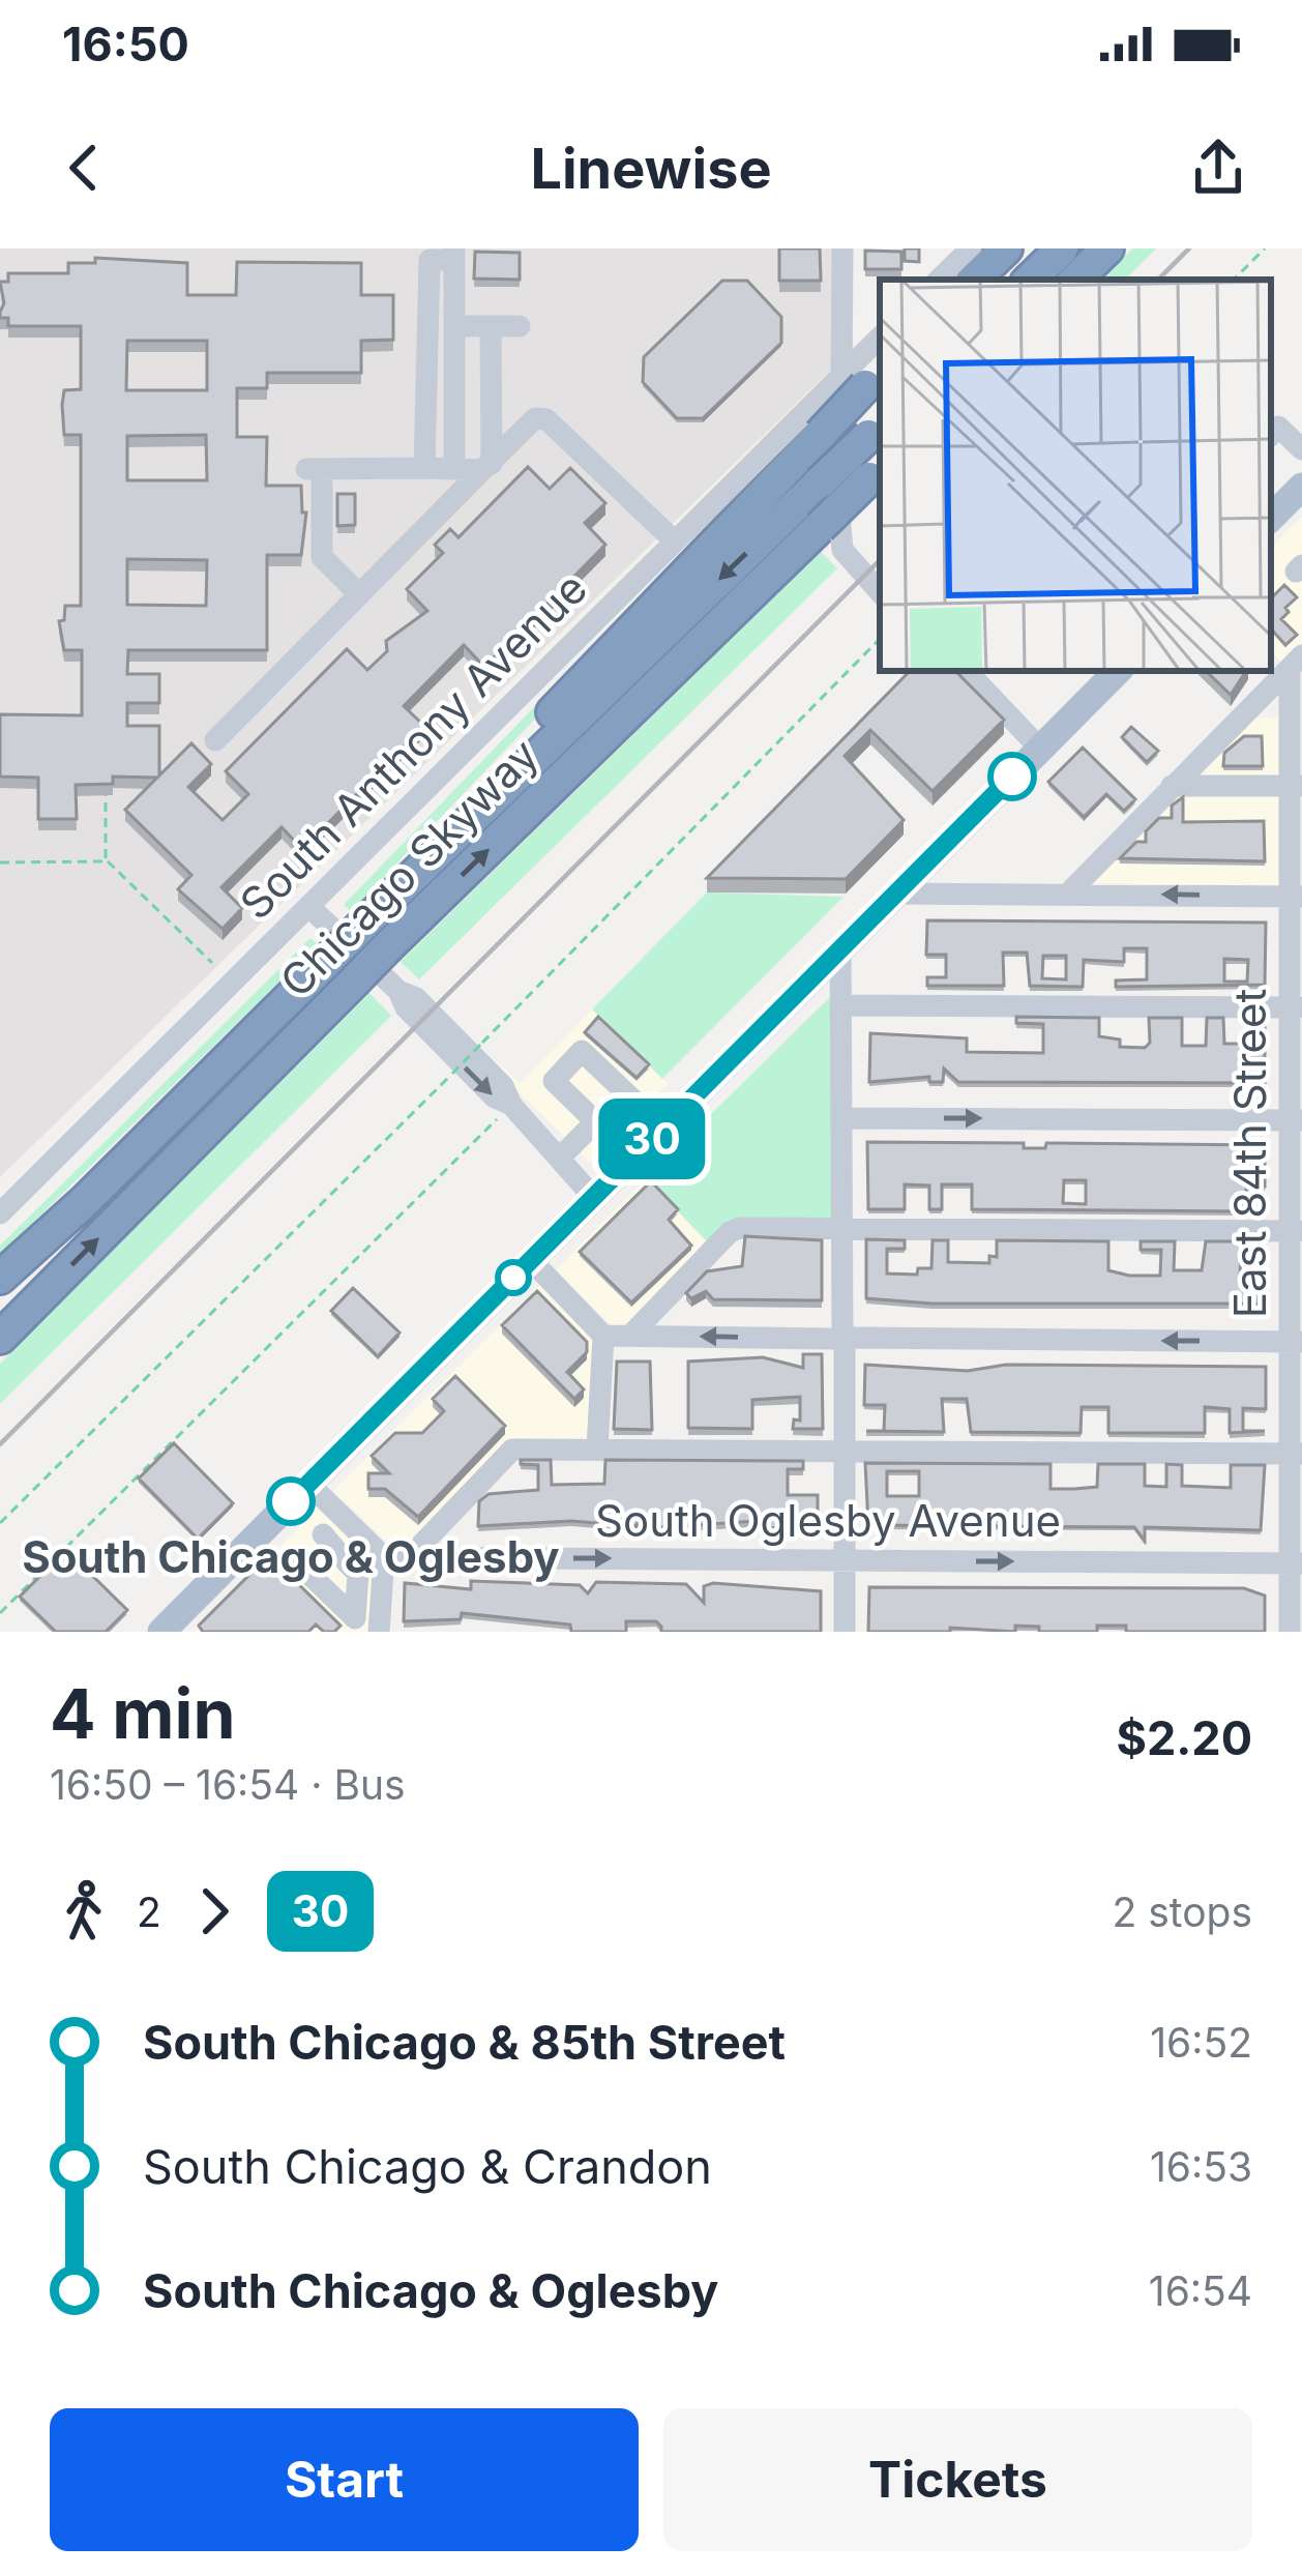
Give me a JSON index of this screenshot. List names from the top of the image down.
{
  "streets": {
    "highway": ["Chicago Skyway"],
    "street": ["South Anthony Avenue", "East 84th Street", "South Oglesby Avenue"]
  },
  "crossings": [
    ["East 84th Street", "South Oglesby Avenue"]
  ],
  "places": ["South Chicago & Oglesby"],
  "lines": ["bus line 30"],
  "page": {
    "status": "16:50",
    "header": "Linewise",
    "on_map": "30",
    "heading": ["4 min", "16:50 – 16:54 · Bus", "$2.20"],
    "legs": ["2", "30", "2 stops"],
    "list": [
      {
        "name": "South Chicago & 85th Street",
        "value": "16:52"
      },
      {
        "name": "South Chicago & Crandon",
        "value": "16:53"
      },
      {
        "name": "South Chicago & Oglesby",
        "value": "16:54"
      }
    ],
    "buttons": ["Start", "Tickets"]
  }
}
